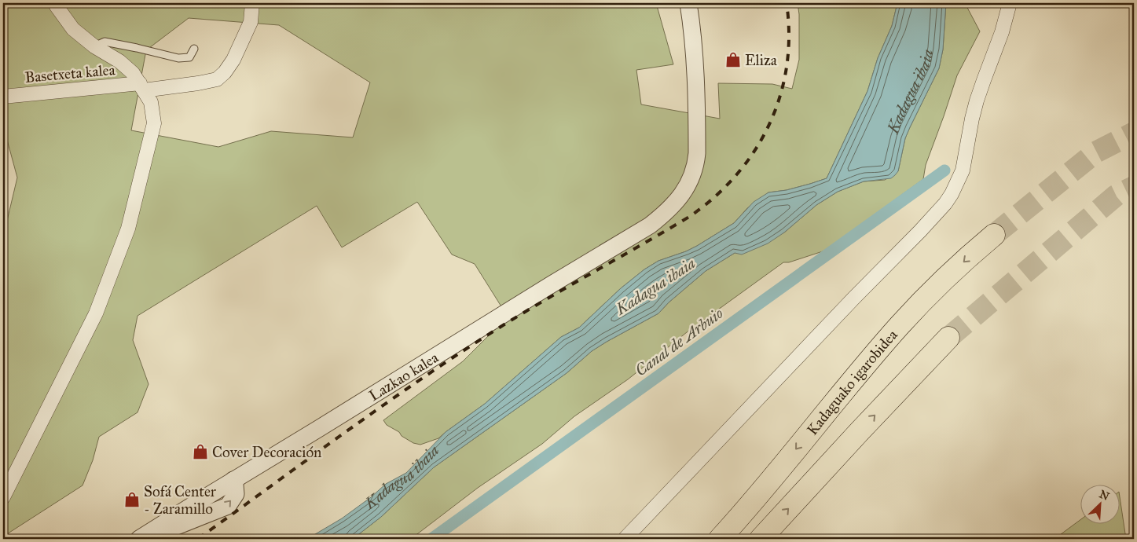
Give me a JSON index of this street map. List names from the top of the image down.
{
  "streets": {
    "highway": ["Kadaguako igarobidea"],
    "street": ["Basetxeta kalea", "Lazkao kalea"]
  },
  "water": ["Kadagua ibaia", "Canal de Arbuio"],
  "places": {
    "shop": ["Eliza", "Cover Decoración", "Sofá Center - Zaramillo"]
  },
  "north": "top right"
}
